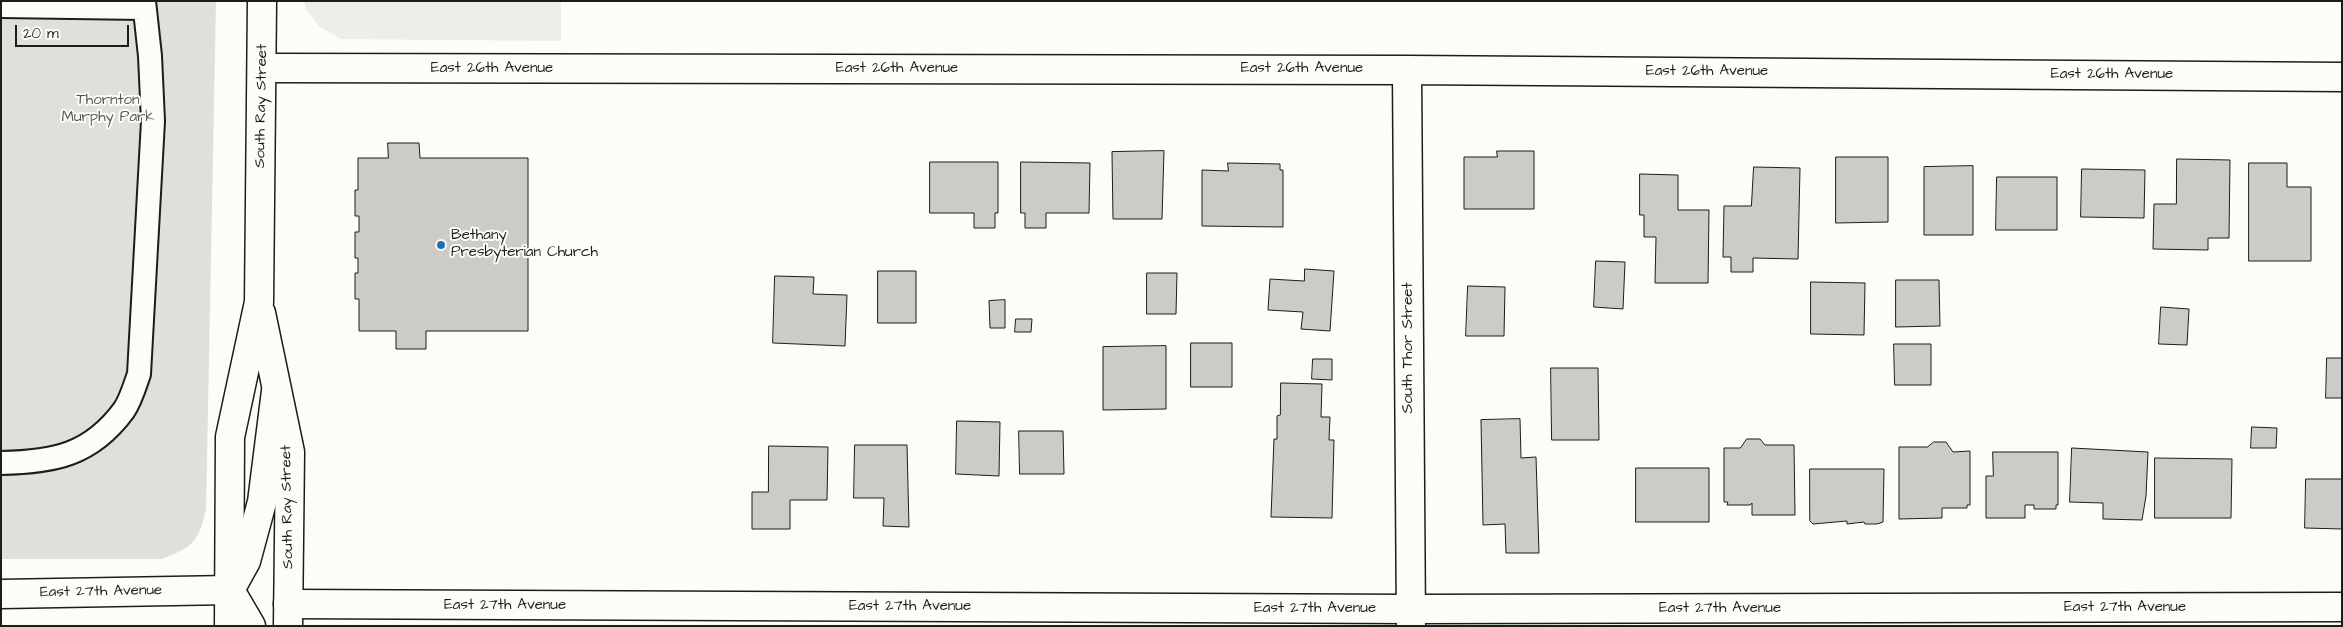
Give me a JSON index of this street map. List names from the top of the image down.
{
  "streets": {
    "street": [
      "East 26th Avenue",
      "South Ray Street",
      "South Thor Street",
      "East 27th Avenue"
    ]
  },
  "crossings": [
    ["East 26th Avenue", "South Ray Street"],
    ["East 26th Avenue", "South Thor Street"],
    ["South Ray Street", "East 27th Avenue"],
    ["South Thor Street", "East 27th Avenue"]
  ],
  "parks": ["Thornton Murphy Park"],
  "places": ["Bethany Presbyterian Church"],
  "scale_bar": "20 m"
}
